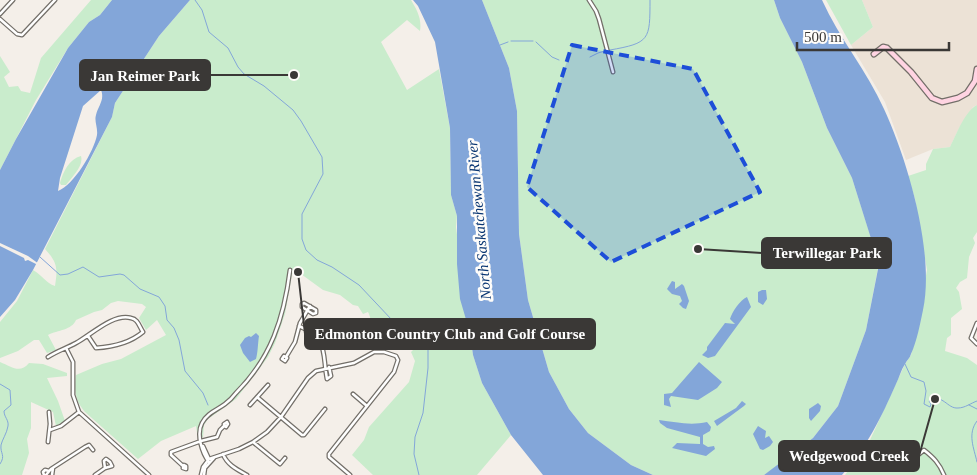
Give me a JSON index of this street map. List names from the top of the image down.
{
  "water": ["North Saskatchewan River"],
  "places": [
    "Jan Reimer Park",
    "Terwillegar Park",
    "Edmonton Country Club and Golf Course",
    "Wedgewood Creek"
  ],
  "scale_bar": "500 m"
}
